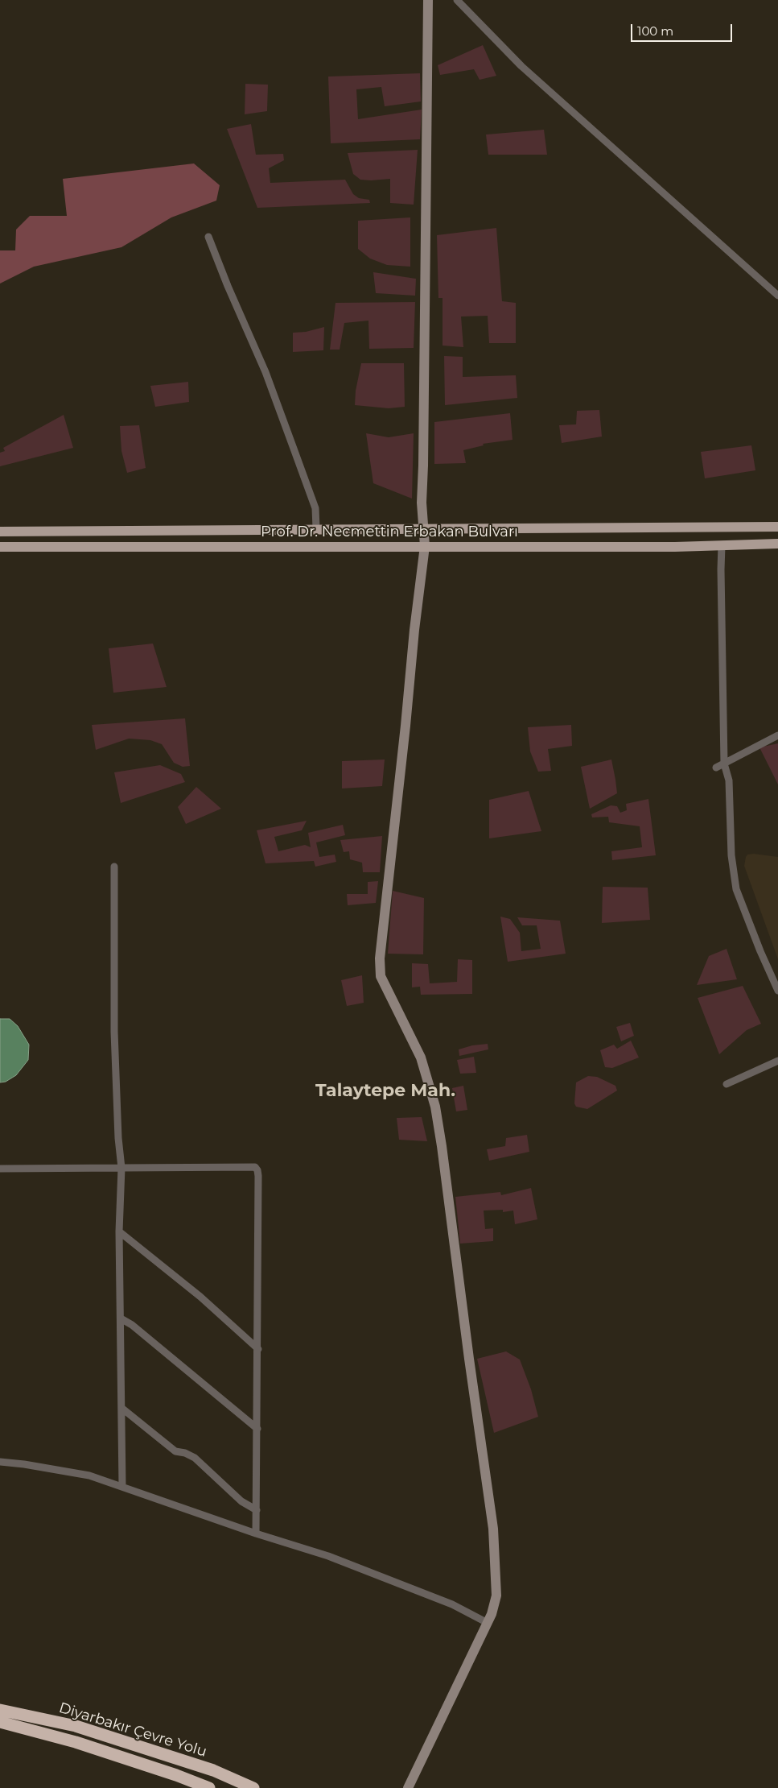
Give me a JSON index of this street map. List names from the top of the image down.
{
  "streets": {
    "highway": ["Diyarbakır Çevre Yolu"],
    "main road": ["Prof. Dr. Necmettin Erbakan Bulvarı"]
  },
  "districts": ["Talaytepe Mah."],
  "scale_bar": "100 m"
}
